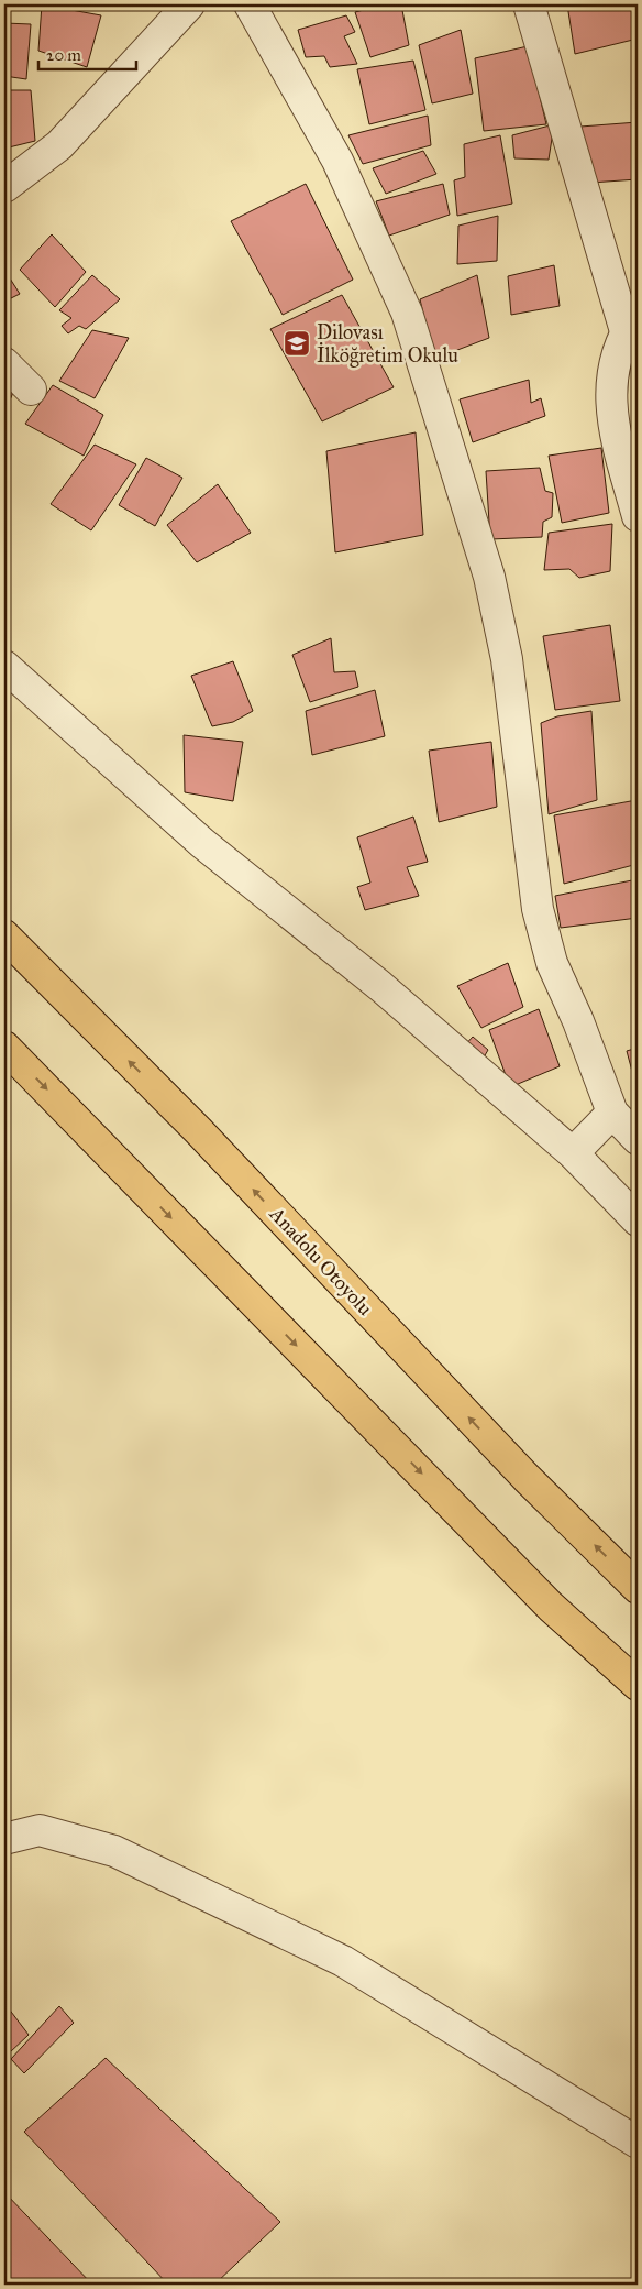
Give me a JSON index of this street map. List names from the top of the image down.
{
  "streets": {
    "highway": ["Anadolu Otoyolu"]
  },
  "places": {
    "school or university": ["Dilovası İlköğretim Okulu"]
  },
  "scale_bar": "20 m"
}
